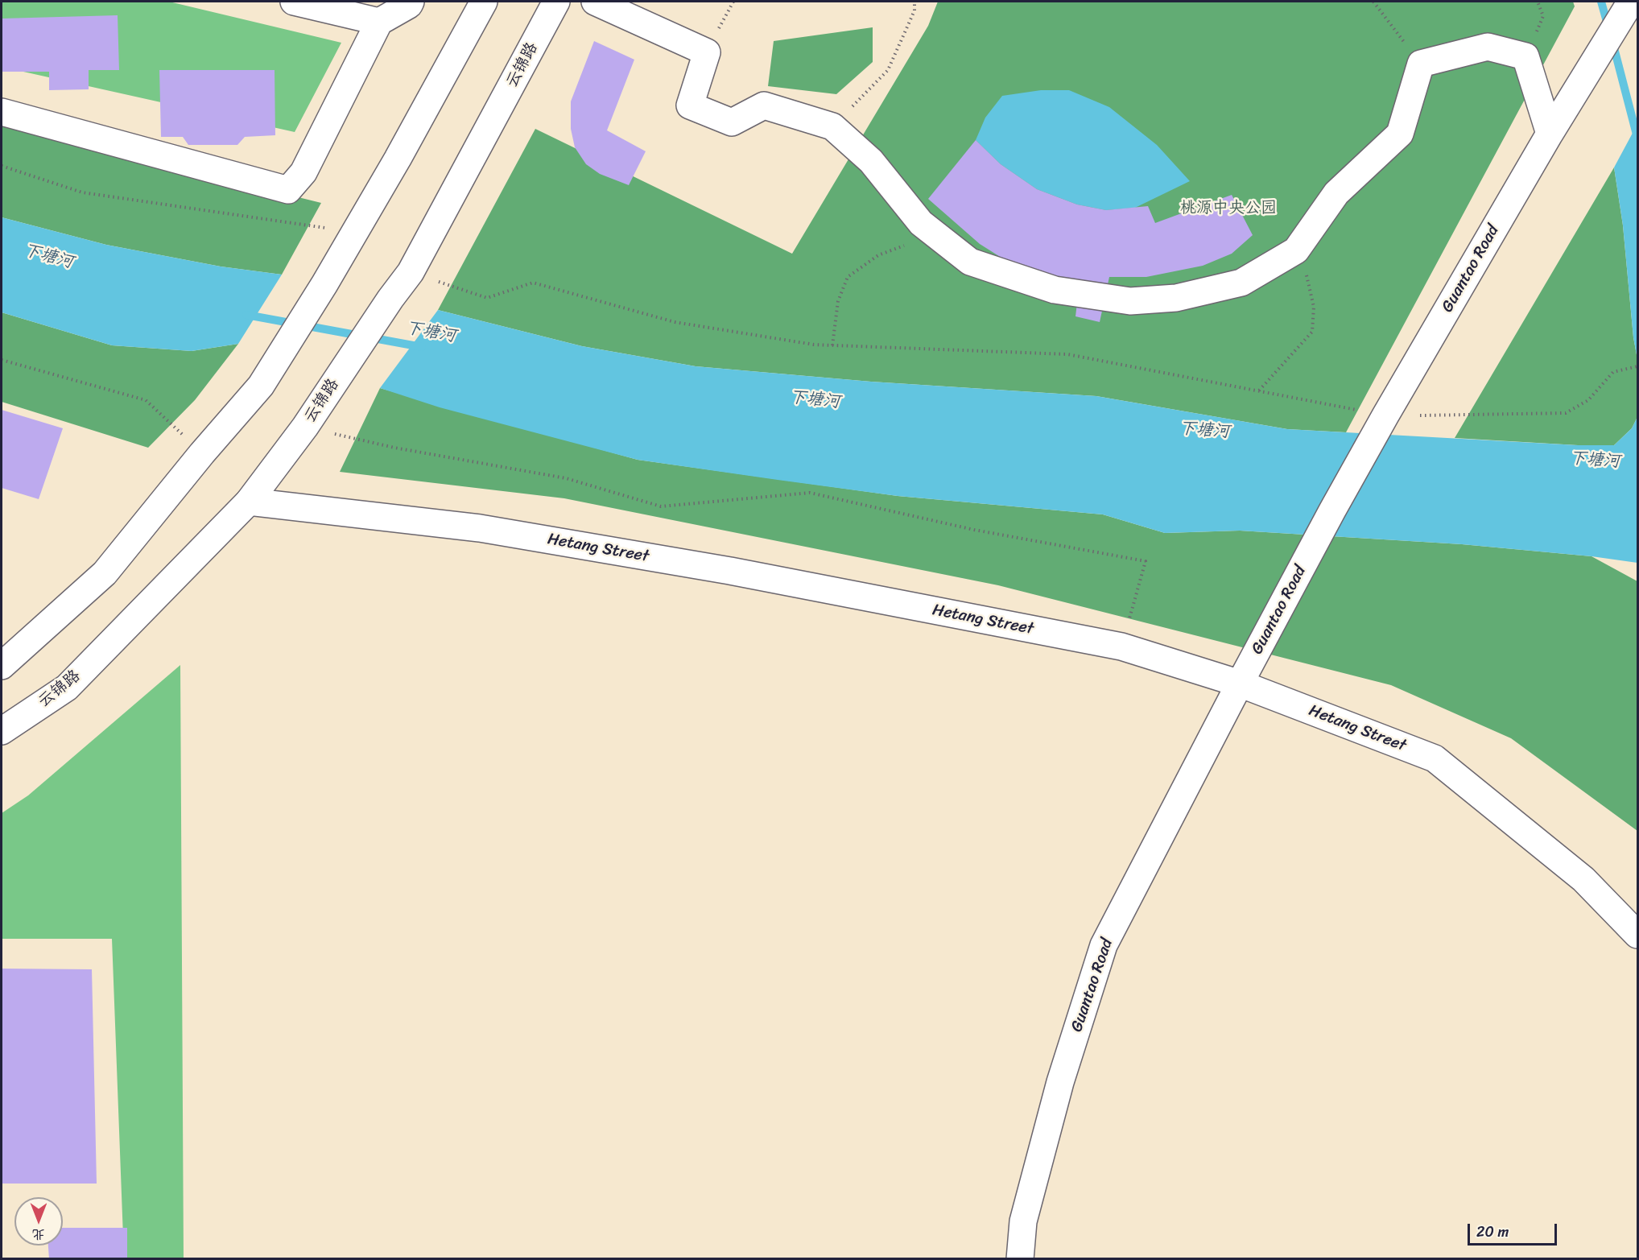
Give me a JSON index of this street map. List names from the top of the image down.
{
  "streets": {
    "street": ["云锦路", "Guantao Road", "Hetang Street"]
  },
  "crossings": [
    ["云锦路", "Hetang Street"],
    ["Guantao Road", "Hetang Street"]
  ],
  "water": ["下塘河"],
  "parks": ["桃源中央公园"],
  "scale_bar": "20 m",
  "north": "bottom"
}
